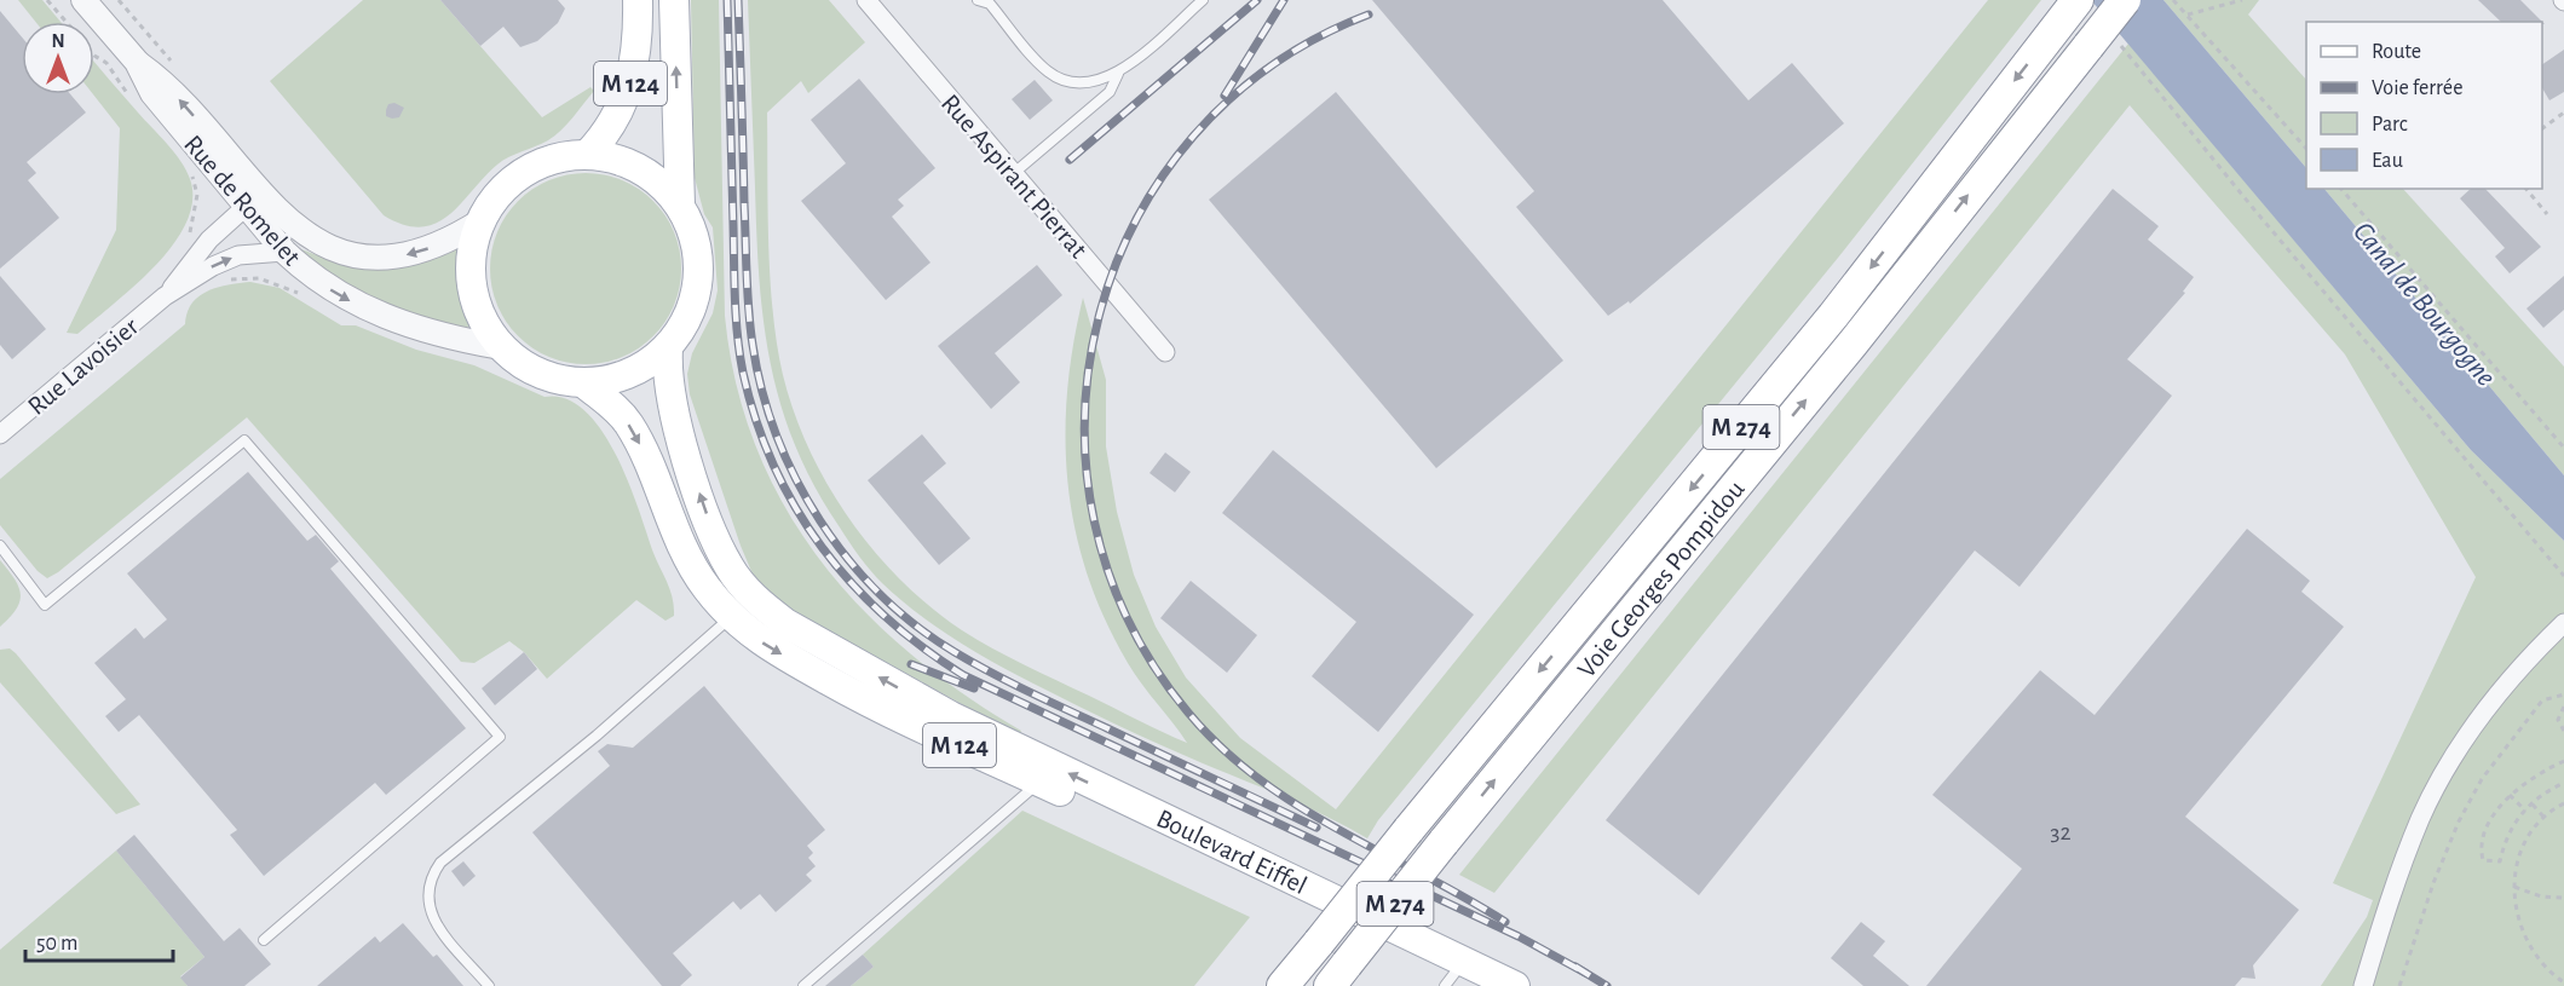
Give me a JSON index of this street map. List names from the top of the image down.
{
  "streets": {
    "highway": ["M 274", "Voie Georges Pompidou"],
    "main road": ["M 124", "Boulevard Eiffel"],
    "street": ["Rue Aspirant Pierrat", "Rue de Romelet", "Rue Lavoisier"]
  },
  "crossings": [
    ["M 124", "Rue de Romelet"],
    ["M 124", "Boulevard Eiffel"],
    ["Rue de Romelet", "Rue Lavoisier"]
  ],
  "water": ["Canal de Bourgogne"],
  "house_numbers": ["32"],
  "legend": [
    "Route",
    "Voie ferrée",
    "Parc",
    "Eau"
  ],
  "scale_bar": "50 m",
  "north": "top"
}
